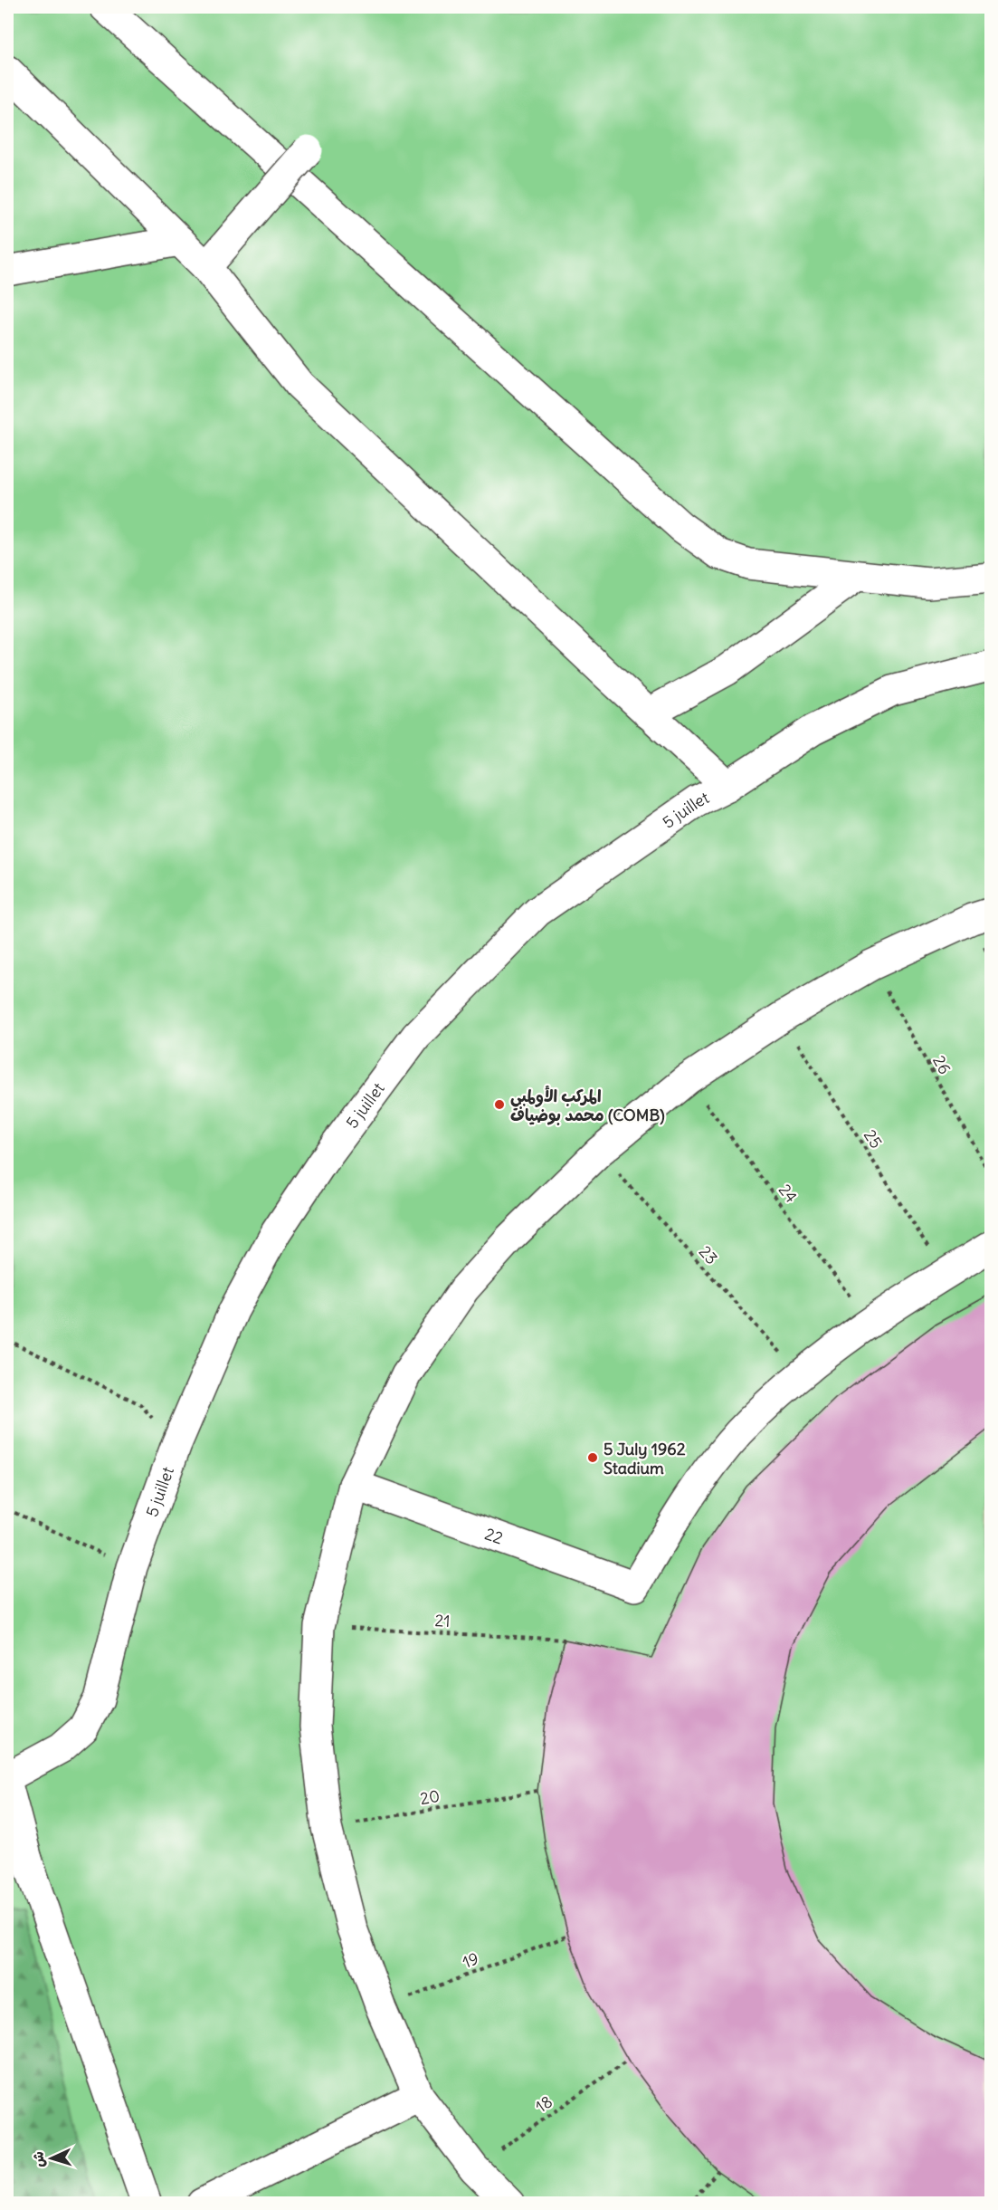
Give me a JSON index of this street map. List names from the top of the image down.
{
  "streets": {
    "lane": ["5 juillet", "22"],
    "path": [
      "26",
      "25",
      "24",
      "23",
      "21",
      "20",
      "19",
      "18"
    ]
  },
  "crossings": [
    ["23", "22"]
  ],
  "places": ["المركب الأولمبي محمد بوضياف (COMB)", "5 July 1962 Stadium"],
  "north": "left"
}
